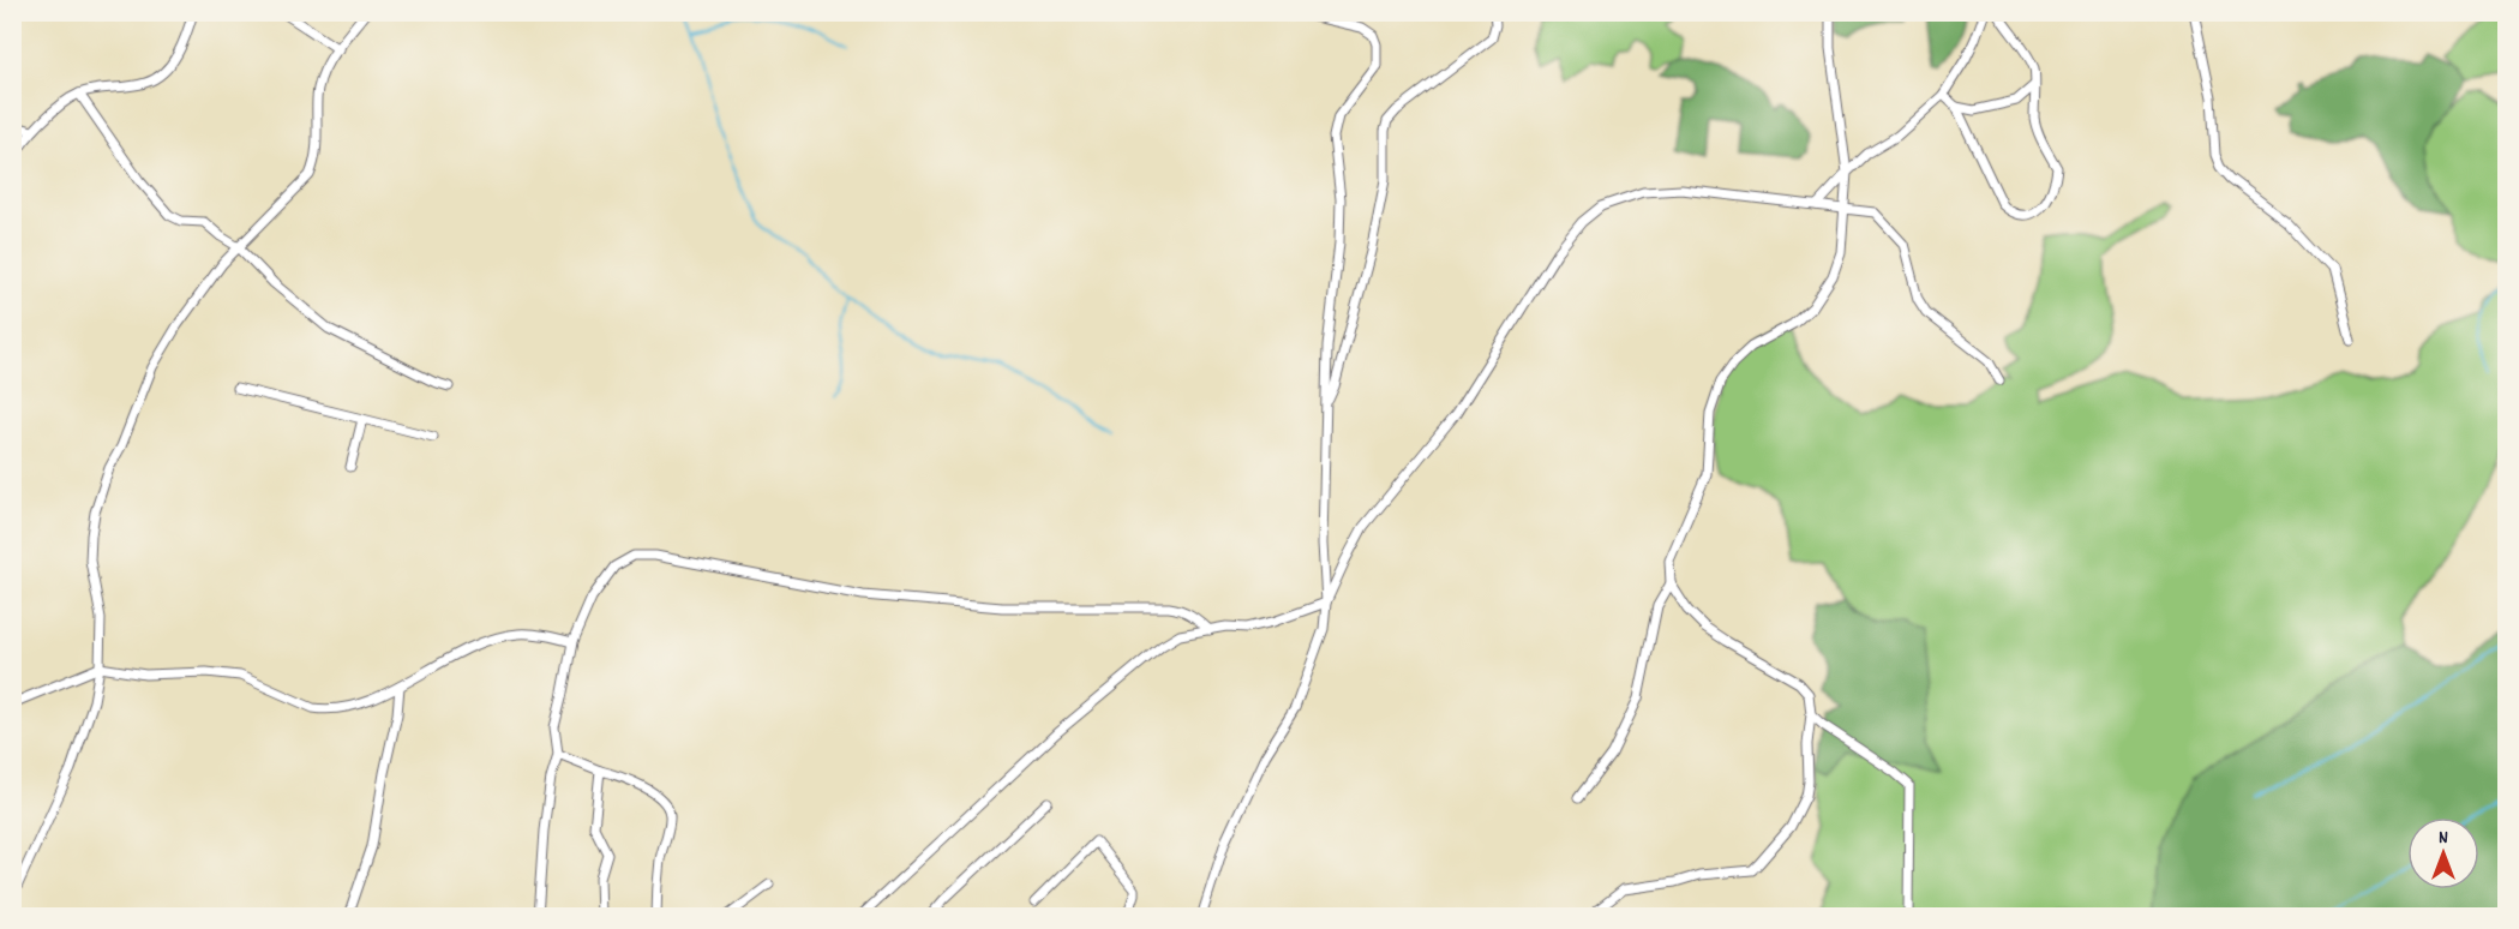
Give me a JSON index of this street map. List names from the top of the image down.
{
  "north": "top"
}
